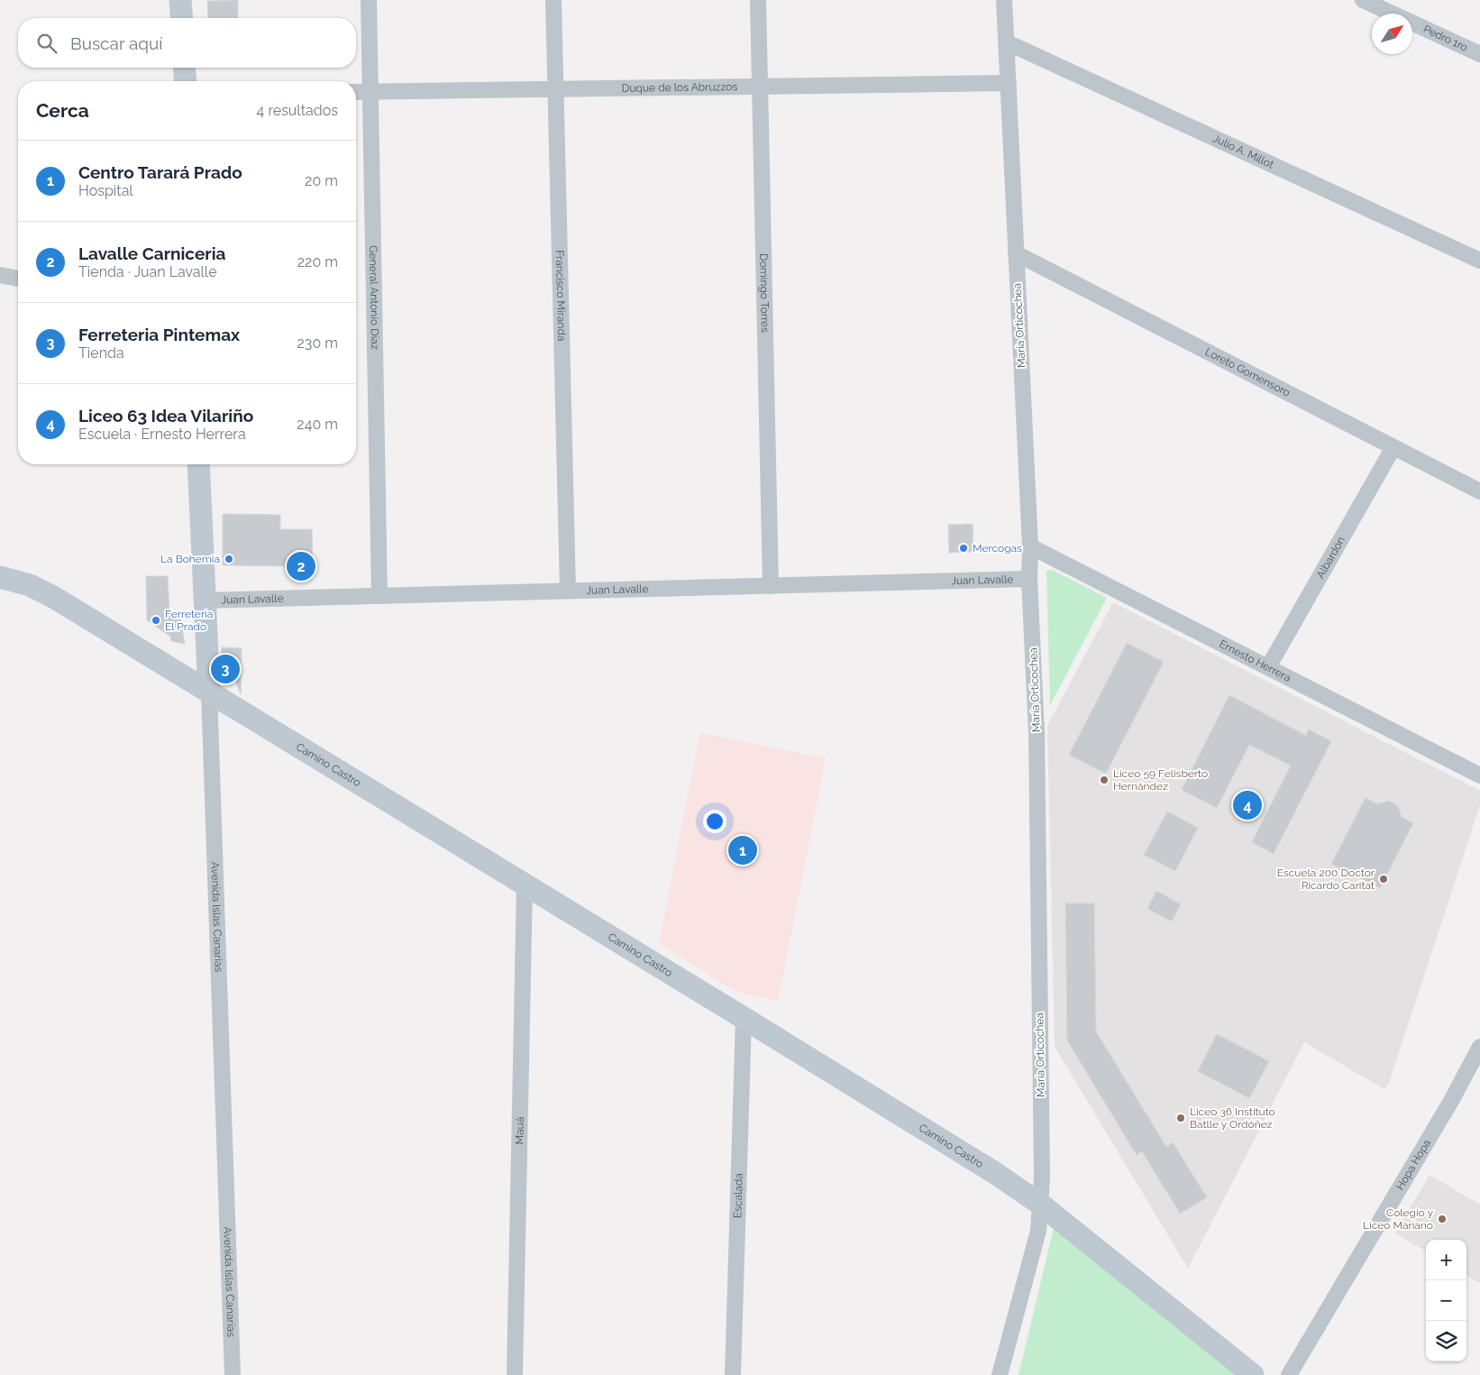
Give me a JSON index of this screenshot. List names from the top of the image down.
{
  "streets": {
    "street": [
      "Pedro 1ro",
      "Duque de los Abruzzos",
      "Julio A. Millot",
      "Domingo Torres",
      "Francisco Miranda",
      "General Antonio Díaz",
      "María Orticochea",
      "Loreto Gomensoro",
      "Albardón",
      "Juan Lavalle",
      "Ernesto Herrera",
      "Camino Castro",
      "Avenida Islas Canarias",
      "Mauá",
      "Hopa Hopa",
      "Escalada"
    ]
  },
  "crossings": [
    ["Duque de los Abruzzos", "Domingo Torres"],
    ["Duque de los Abruzzos", "Francisco Miranda"],
    ["Duque de los Abruzzos", "General Antonio Díaz"],
    ["Duque de los Abruzzos", "María Orticochea"],
    ["Julio A. Millot", "María Orticochea"],
    ["Domingo Torres", "Juan Lavalle"],
    ["Francisco Miranda", "Juan Lavalle"],
    ["General Antonio Díaz", "Juan Lavalle"],
    ["María Orticochea", "Loreto Gomensoro"],
    ["María Orticochea", "Juan Lavalle"],
    ["María Orticochea", "Ernesto Herrera"],
    ["María Orticochea", "Camino Castro"],
    ["Loreto Gomensoro", "Albardón"],
    ["Albardón", "Ernesto Herrera"],
    ["Juan Lavalle", "Avenida Islas Canarias"],
    ["Camino Castro", "Avenida Islas Canarias"],
    ["Camino Castro", "Mauá"],
    ["Camino Castro", "Escalada"]
  ],
  "places": [
    "Mercogas",
    "La Bohemia",
    "Ferreteria El Prado",
    "Liceo 59 Felisberto Hernández",
    "Escuela 200 Doctor Ricardo Caritat",
    "Liceo 36 Instituto Batlle y Ordóñez",
    "Colegio y Liceo Mariano"
  ],
  "north": "top right",
  "page": {
    "search": "Buscar aquí",
    "heading": ["Cerca", "4 resultados"],
    "list": [
      {
        "mark": "1",
        "name": "Centro Tarará Prado",
        "note": "Hospital",
        "value": "20 m"
      },
      {
        "mark": "2",
        "name": "Lavalle Carniceria",
        "note": "Tienda · Juan Lavalle",
        "value": "220 m"
      },
      {
        "mark": "3",
        "name": "Ferreteria Pintemax",
        "note": "Tienda",
        "value": "230 m"
      },
      {
        "mark": "4",
        "name": "Liceo 63 Idea Vilariño",
        "note": "Escuela · Ernesto Herrera",
        "value": "240 m"
      }
    ],
    "pins": [
      "2",
      "3",
      "4",
      "1"
    ],
    "map_buttons": ["+", "−"]
  }
}
